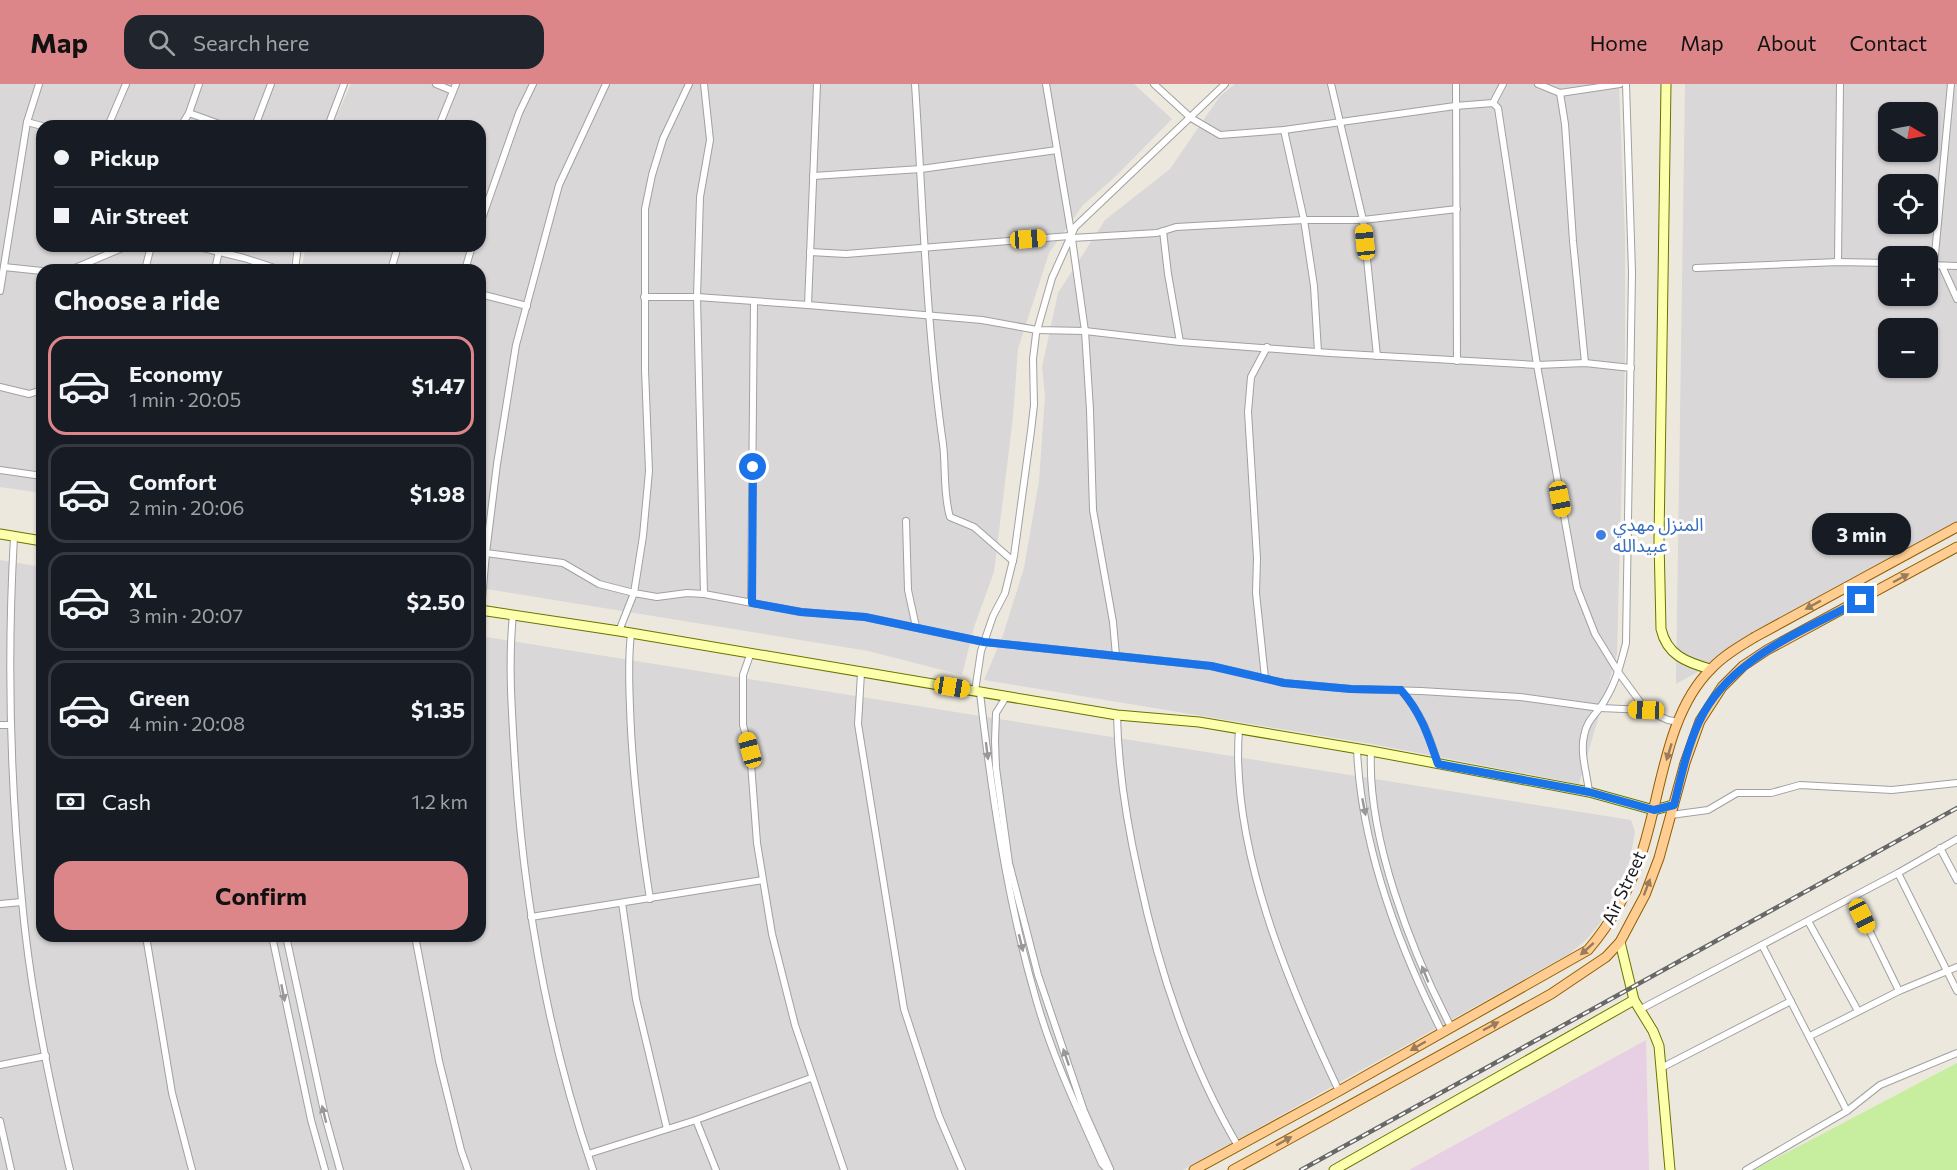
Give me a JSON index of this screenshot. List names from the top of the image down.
{
  "streets": {
    "main road": ["Air Street"]
  },
  "places": ["المنزل مهدي عبيدالله"],
  "north": "right",
  "page": {
    "header": "Map",
    "search": "Search here",
    "nav": [
      "Home",
      "Map",
      "About",
      "Contact"
    ],
    "map_buttons": ["+", "−"],
    "banner": ["Pickup", "Air Street"],
    "heading": "Choose a ride",
    "list": [
      {
        "name": "Economy",
        "note": "1 min · 20:05",
        "value": "$1.47"
      },
      {
        "name": "Comfort",
        "note": "2 min · 20:06",
        "value": "$1.98"
      },
      {
        "name": "XL",
        "note": "3 min · 20:07",
        "value": "$2.50"
      },
      {
        "name": "Green",
        "note": "4 min · 20:08",
        "value": "$1.35"
      }
    ],
    "bubble": "3 min",
    "pay": ["Cash", "1.2 km"],
    "buttons": "Confirm"
  }
}
